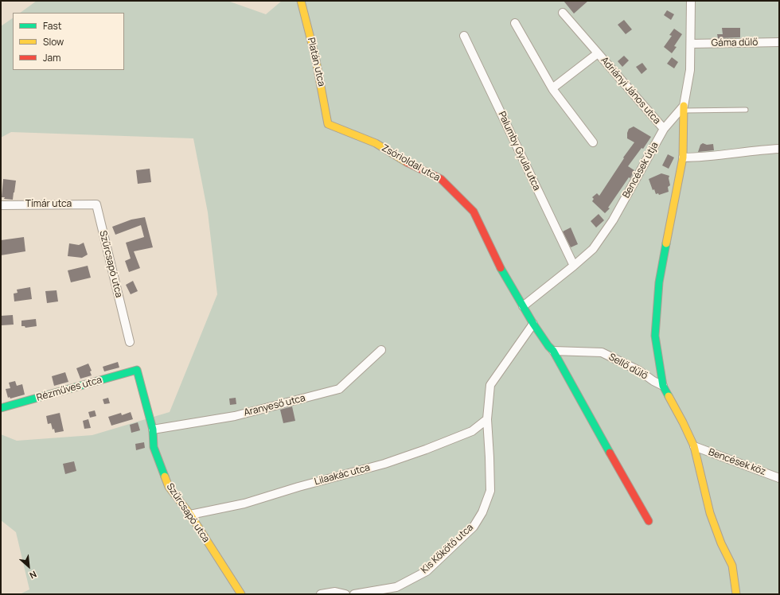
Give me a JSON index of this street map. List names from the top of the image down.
{
  "streets": {
    "street": [
      "Gáma dűlő",
      "Platán utca",
      "Adriányi János utca",
      "Palumby Gyula utca",
      "Zsórioldal utca",
      "Bencések útja",
      "Tímár utca",
      "Szűrcsapó utca",
      "Sellő dűlő",
      "Rézműves utca",
      "Aranyeső utca",
      "Bencések köz",
      "Lilaakác utca",
      "Kis Kőkötő utca"
    ]
  },
  "crossings": [
    ["Platán utca", "Zsórioldal utca"],
    ["Adriányi János utca", "Bencések útja"],
    ["Palumby Gyula utca", "Bencések útja"],
    ["Zsórioldal utca", "Bencések útja"],
    ["Zsórioldal utca", "Sellő dűlő"],
    ["Zsórioldal utca", "Kis Kőkötő utca"],
    ["Tímár utca", "Szűrcsapó utca"],
    ["Szűrcsapó utca", "Rézműves utca"],
    ["Szűrcsapó utca", "Aranyeső utca"],
    ["Szűrcsapó utca", "Lilaakác utca"],
    ["Lilaakác utca", "Kis Kőkötő utca"]
  ],
  "legend": ["Fast", "Slow", "Jam"],
  "north": "bottom right"
}
